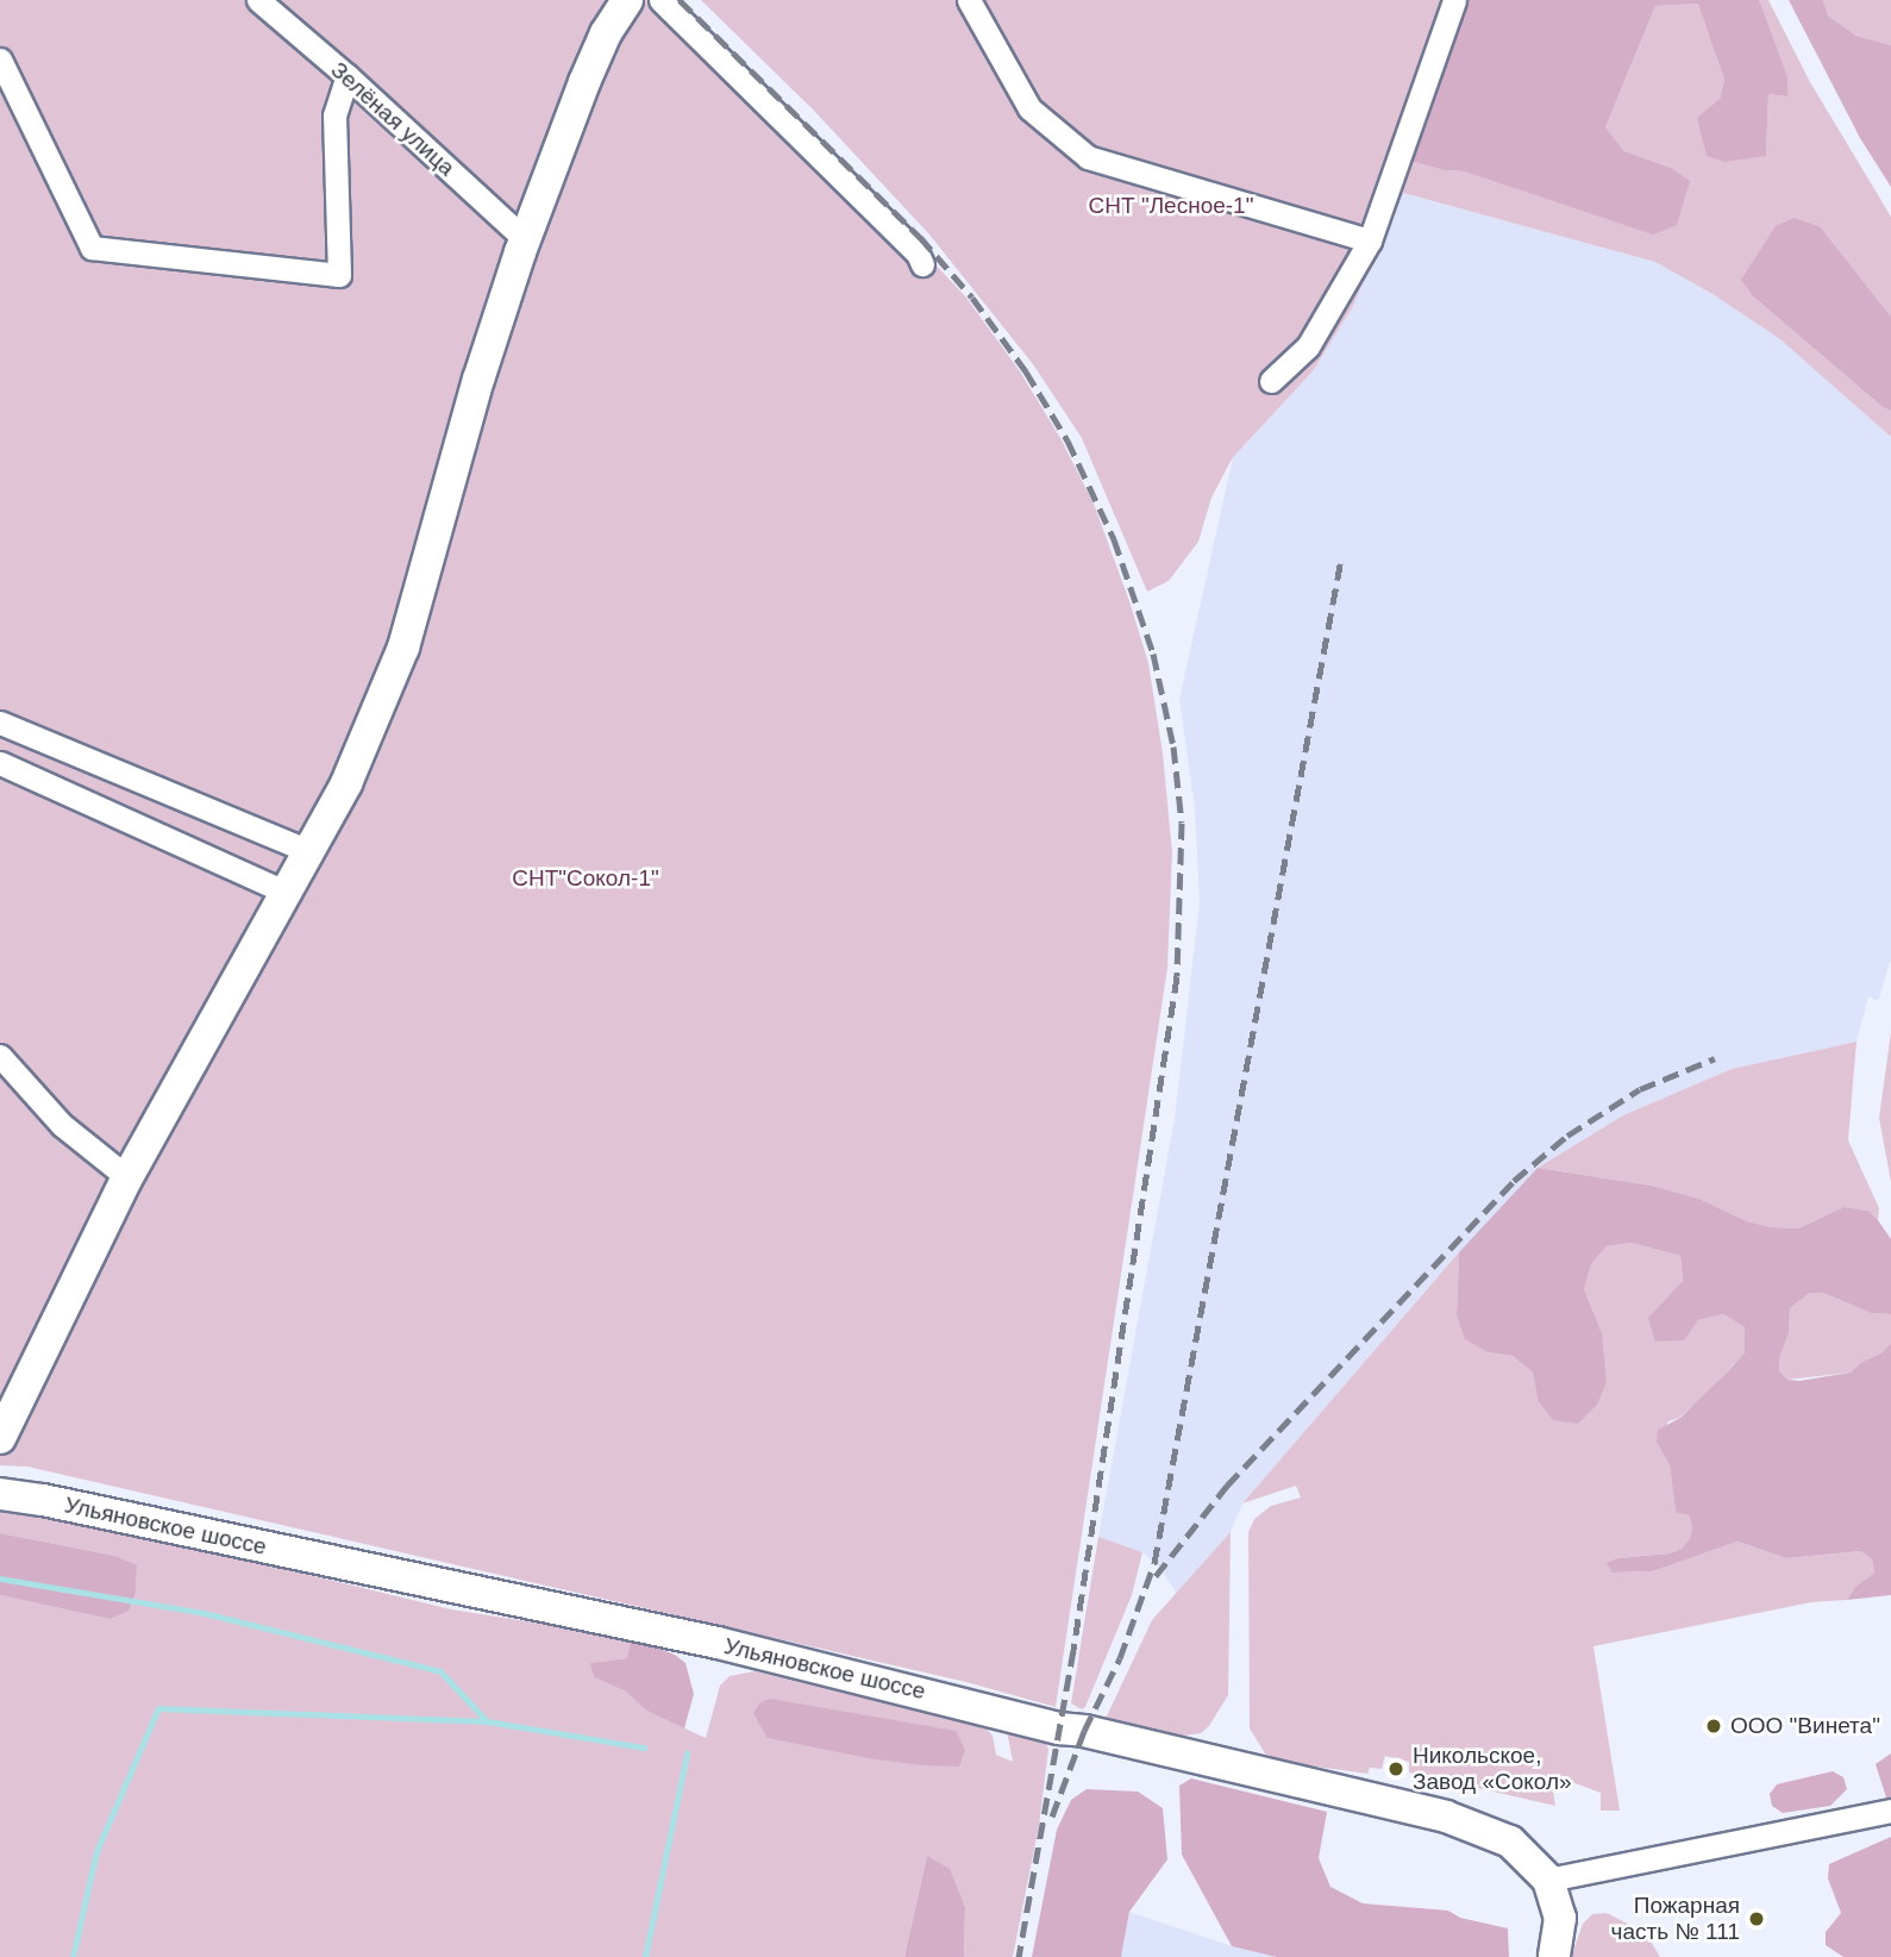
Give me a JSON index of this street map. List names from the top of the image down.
{
  "streets": {
    "main road": ["Ульяновское шоссе"],
    "street": ["Зелёная улица"]
  },
  "parks": ["СНТ \"Лесное-1\"", "СНТ\"Сокол-1\""],
  "places": ["ООО \"Винета\"", "Никольское, Завод «Сокол»", "Пожарная часть № 111"]
}
